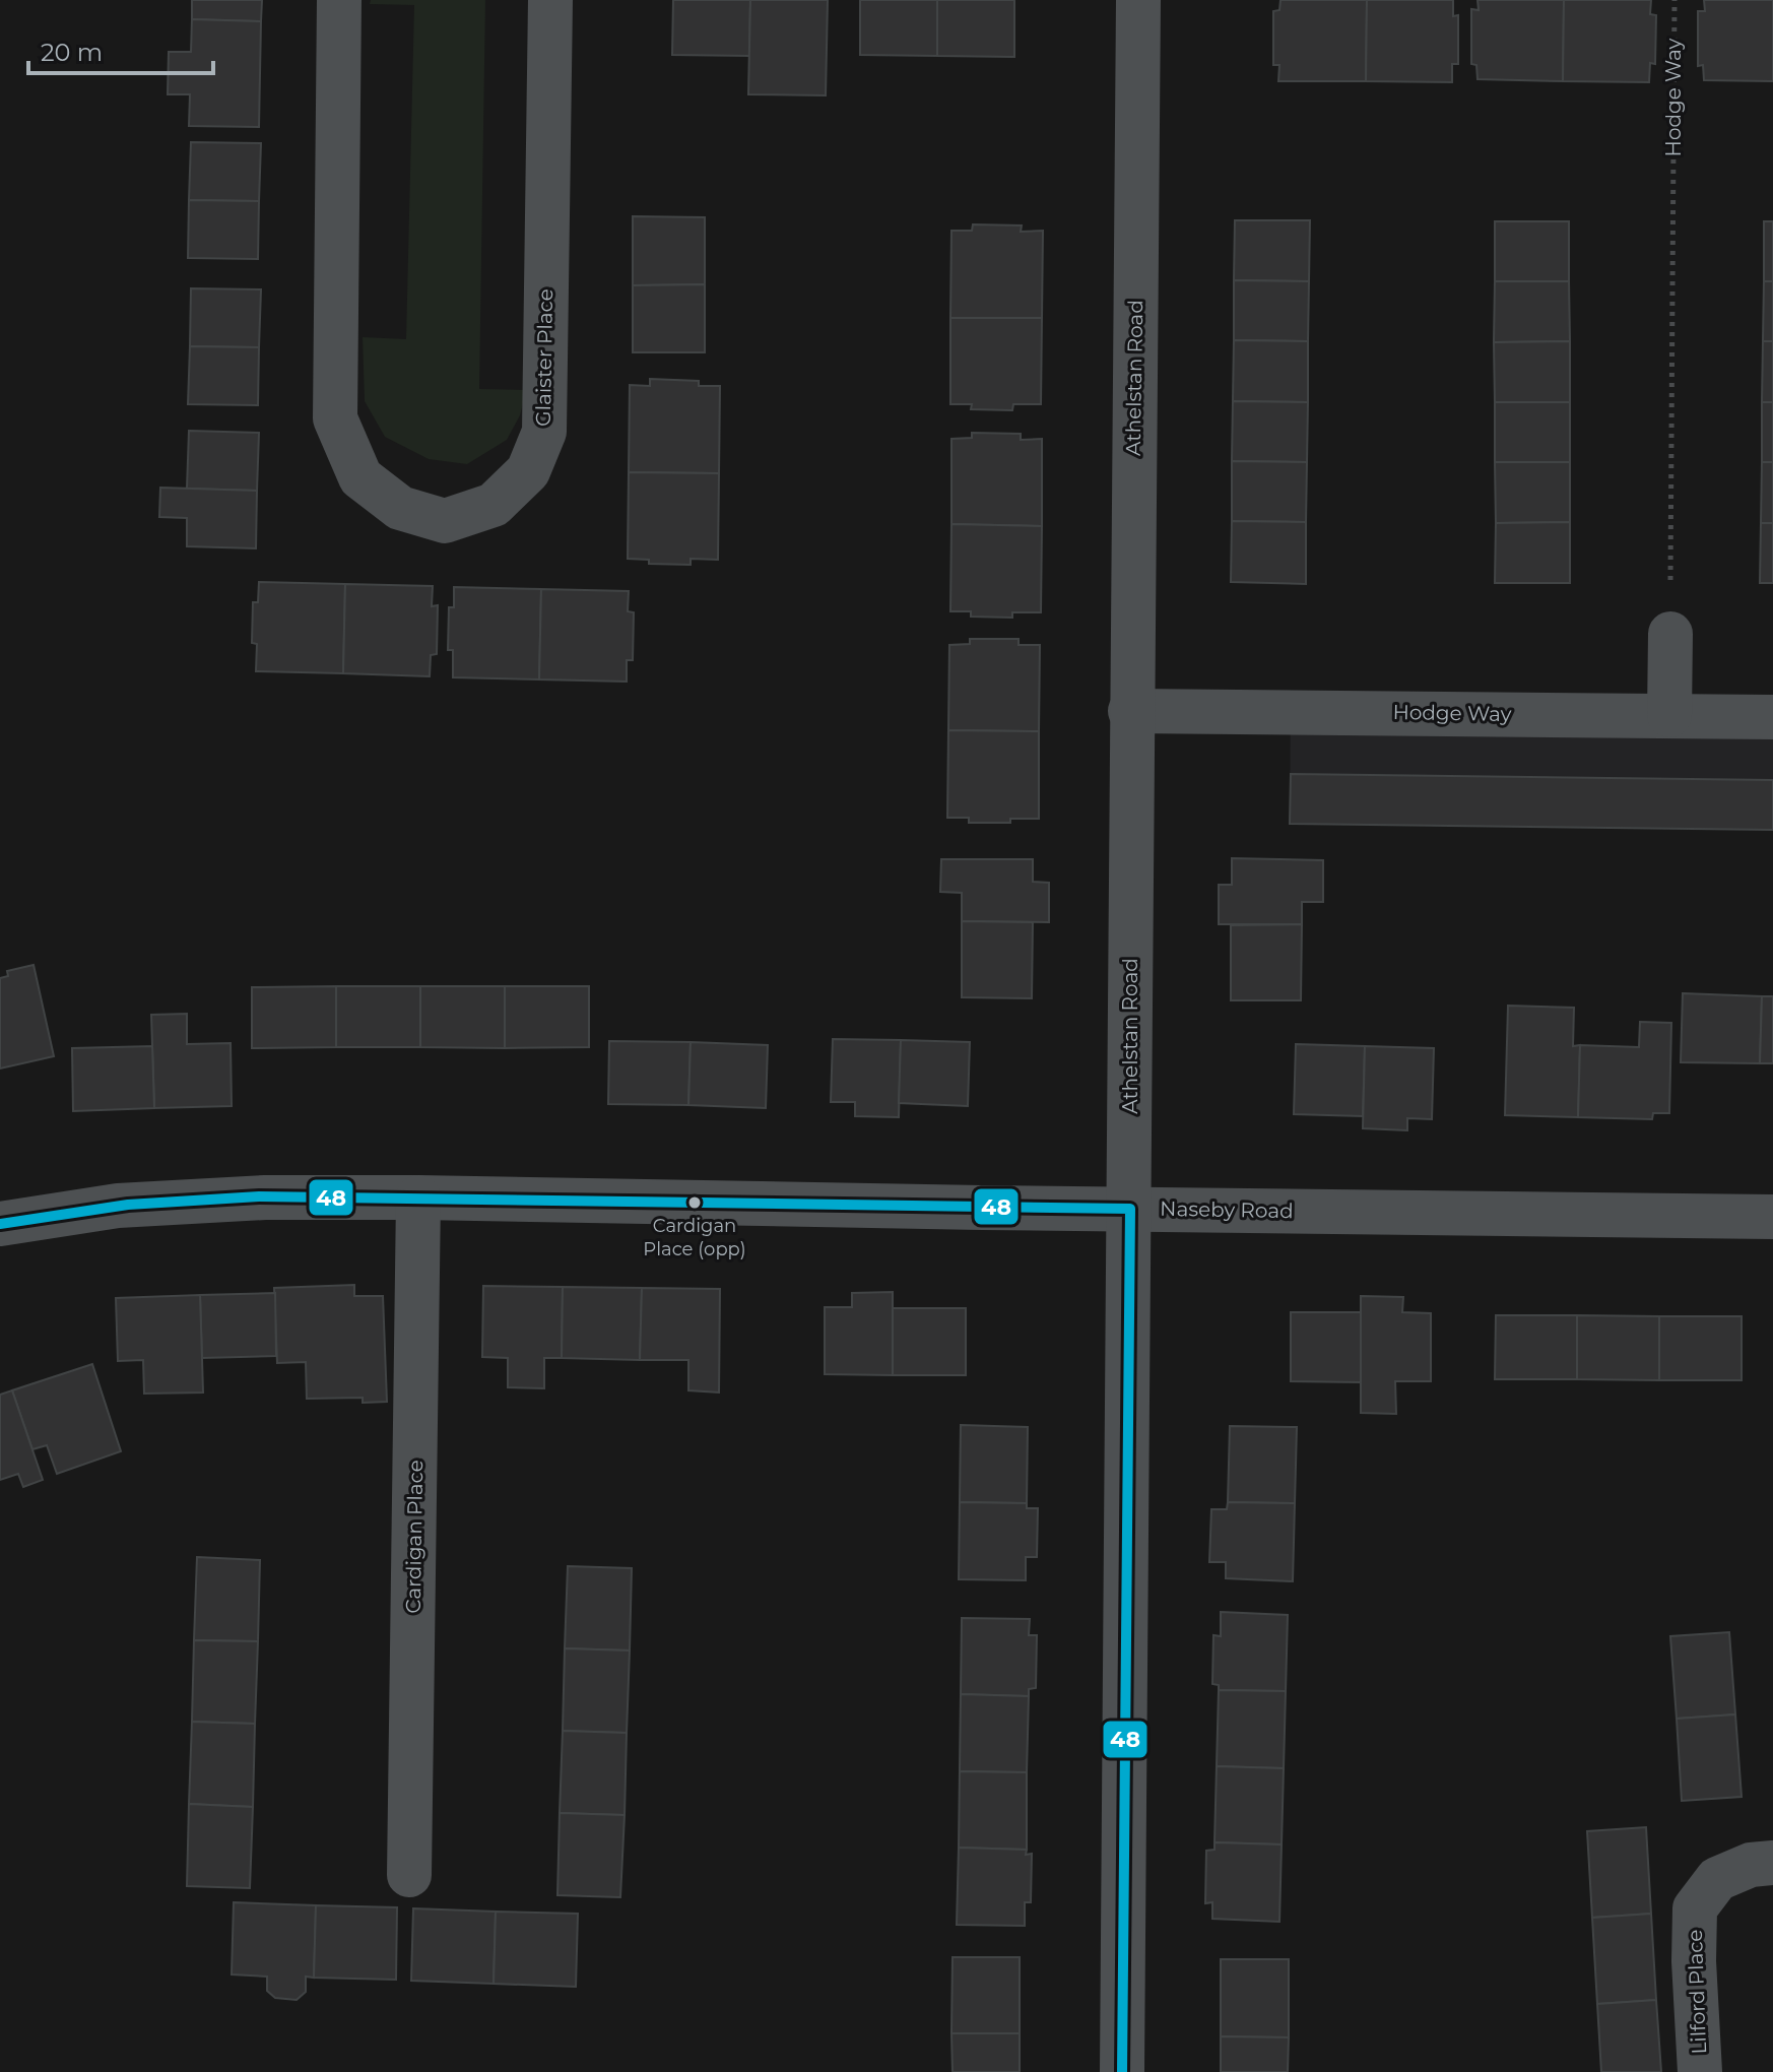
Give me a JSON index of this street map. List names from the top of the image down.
{
  "streets": {
    "street": [
      "Hodge Way",
      "Glaister Place",
      "Athelstan Road",
      "Naseby Road",
      "Cardigan Place",
      "Lilford Place"
    ]
  },
  "crossings": [
    ["Hodge Way", "Athelstan Road"],
    ["Athelstan Road", "Naseby Road"],
    ["Naseby Road", "Cardigan Place"]
  ],
  "places": ["Cardigan Place (opp)"],
  "lines": ["transit line 48"],
  "scale_bar": "20 m"
}
